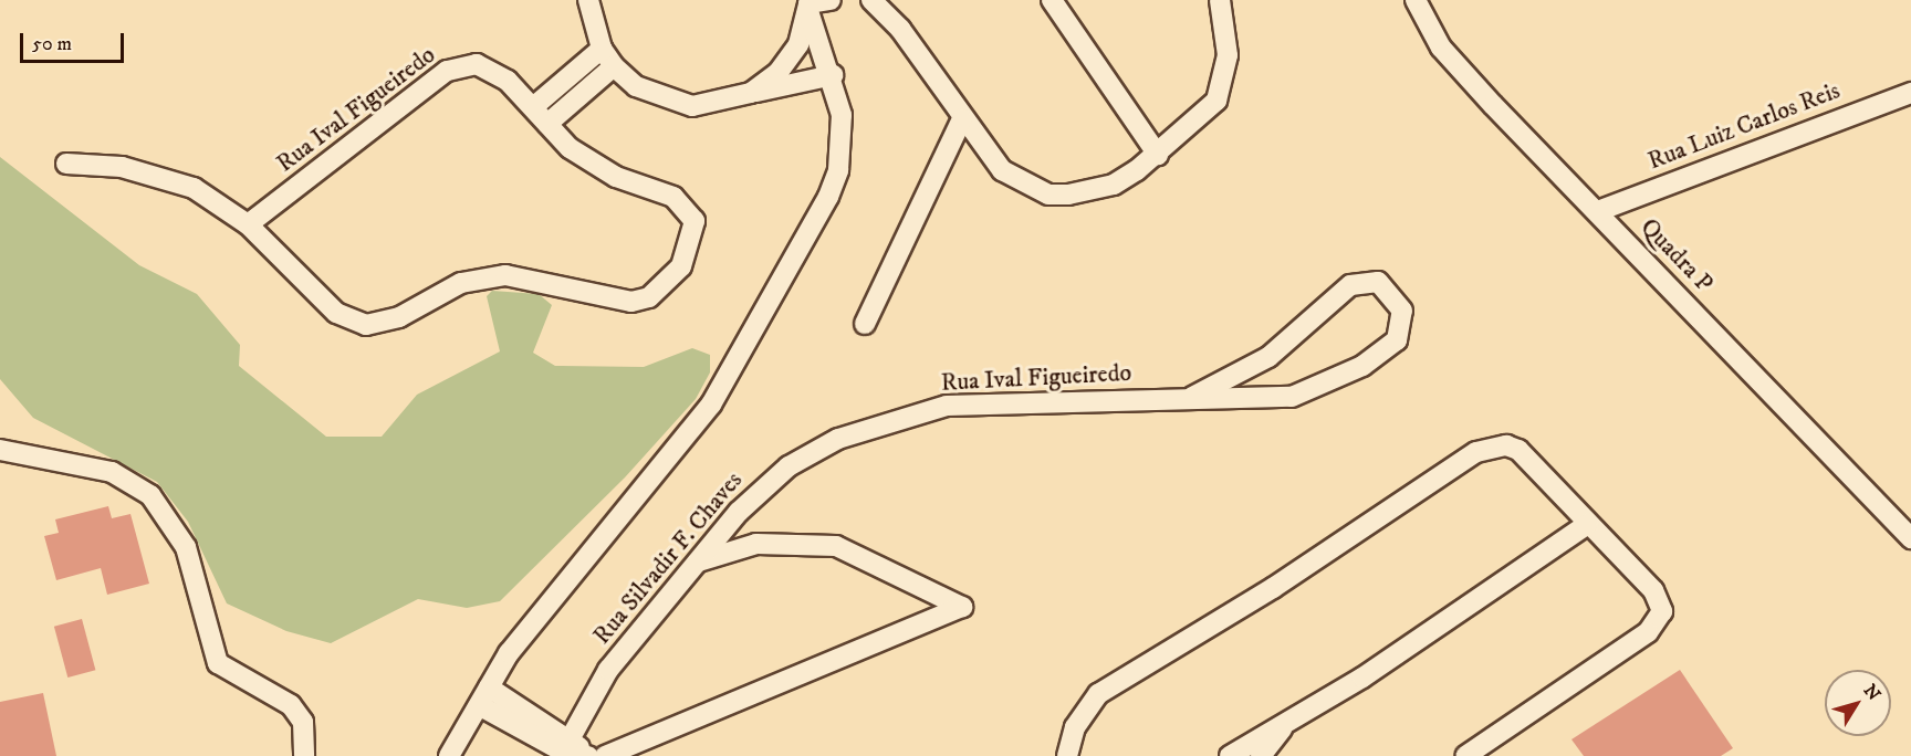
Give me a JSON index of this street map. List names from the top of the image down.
{
  "streets": {
    "street": [
      "Rua Ival Figueiredo",
      "Rua Luiz Carlos Reis",
      "Quadra P",
      "Rua Silvadir F. Chaves"
    ]
  },
  "crossings": [
    ["Rua Ival Figueiredo", "Rua Silvadir F. Chaves"],
    ["Rua Luiz Carlos Reis", "Quadra P"]
  ],
  "scale_bar": "50 m",
  "north": "top right"
}
